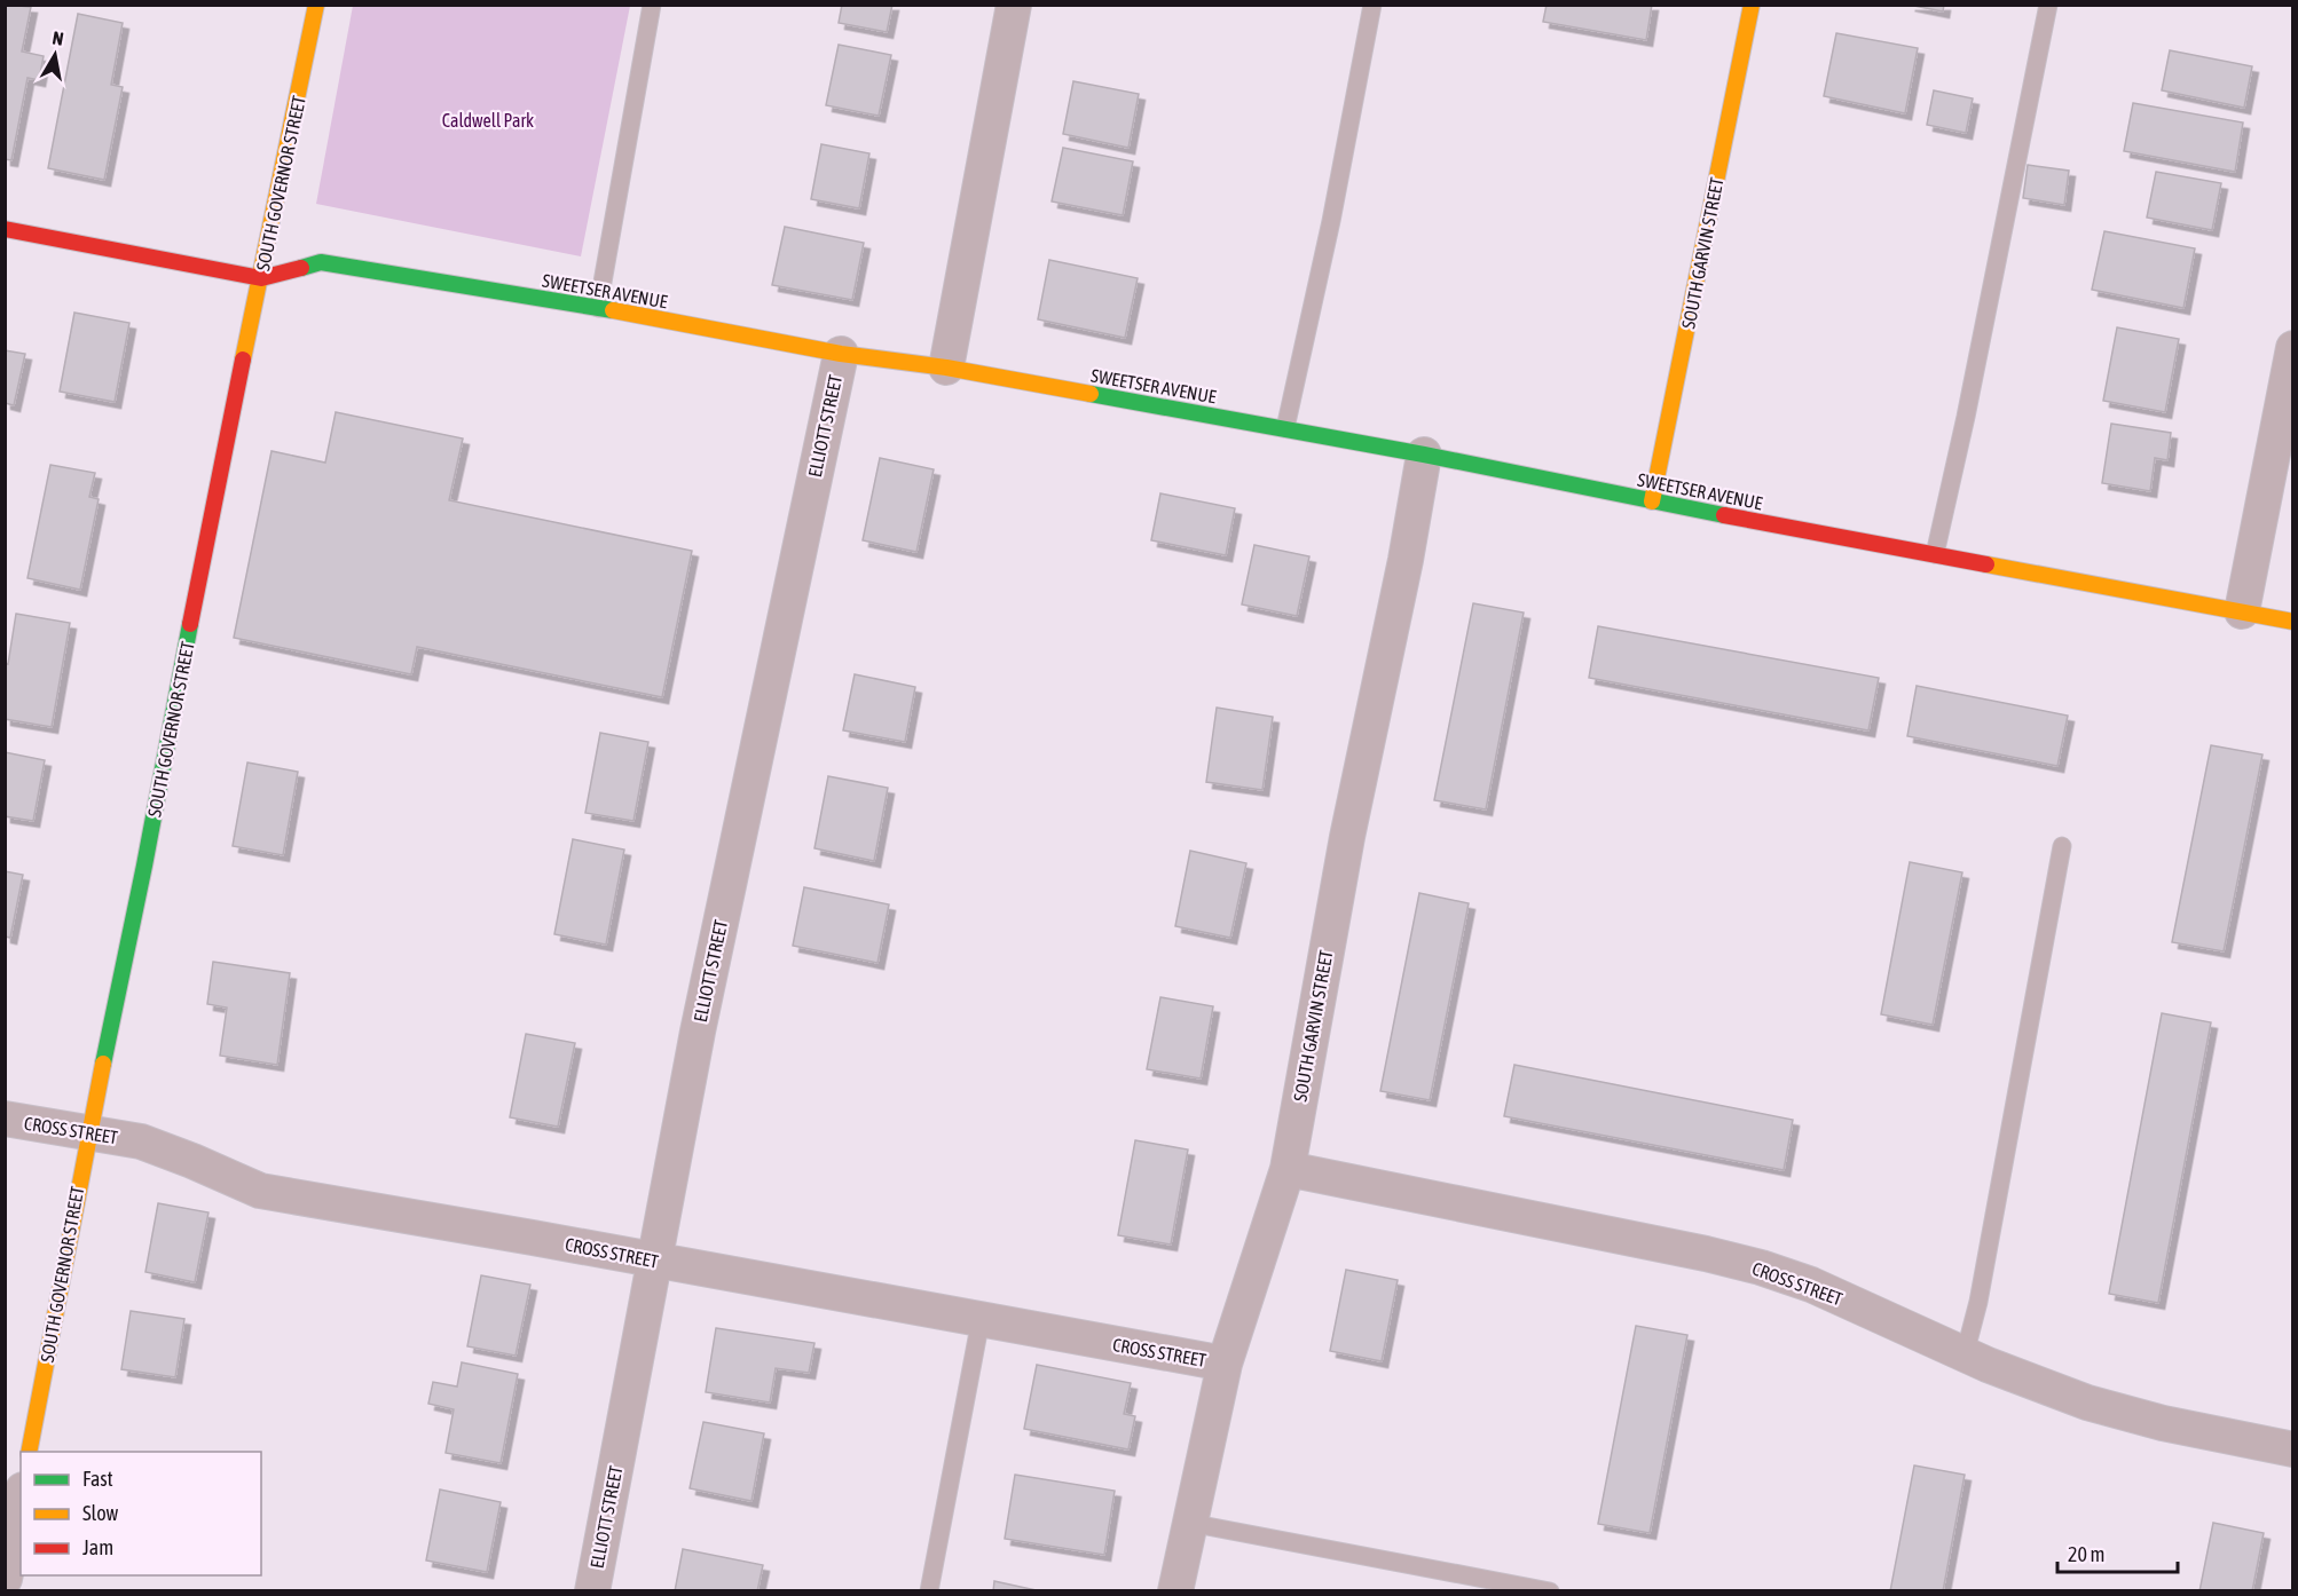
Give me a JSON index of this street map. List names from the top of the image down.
{
  "streets": {
    "street": [
      "SOUTH GOVERNOR STREET",
      "SOUTH GARVIN STREET",
      "SWEETSER AVENUE",
      "ELLIOTT STREET",
      "CROSS STREET"
    ]
  },
  "crossings": [
    ["SOUTH GOVERNOR STREET", "SWEETSER AVENUE"],
    ["SOUTH GOVERNOR STREET", "CROSS STREET"],
    ["SOUTH GARVIN STREET", "SWEETSER AVENUE"],
    ["SOUTH GARVIN STREET", "CROSS STREET"],
    ["SWEETSER AVENUE", "ELLIOTT STREET"],
    ["ELLIOTT STREET", "CROSS STREET"]
  ],
  "parks": ["Caldwell Park"],
  "legend": ["Fast", "Slow", "Jam"],
  "scale_bar": "20 m",
  "north": "top"
}
